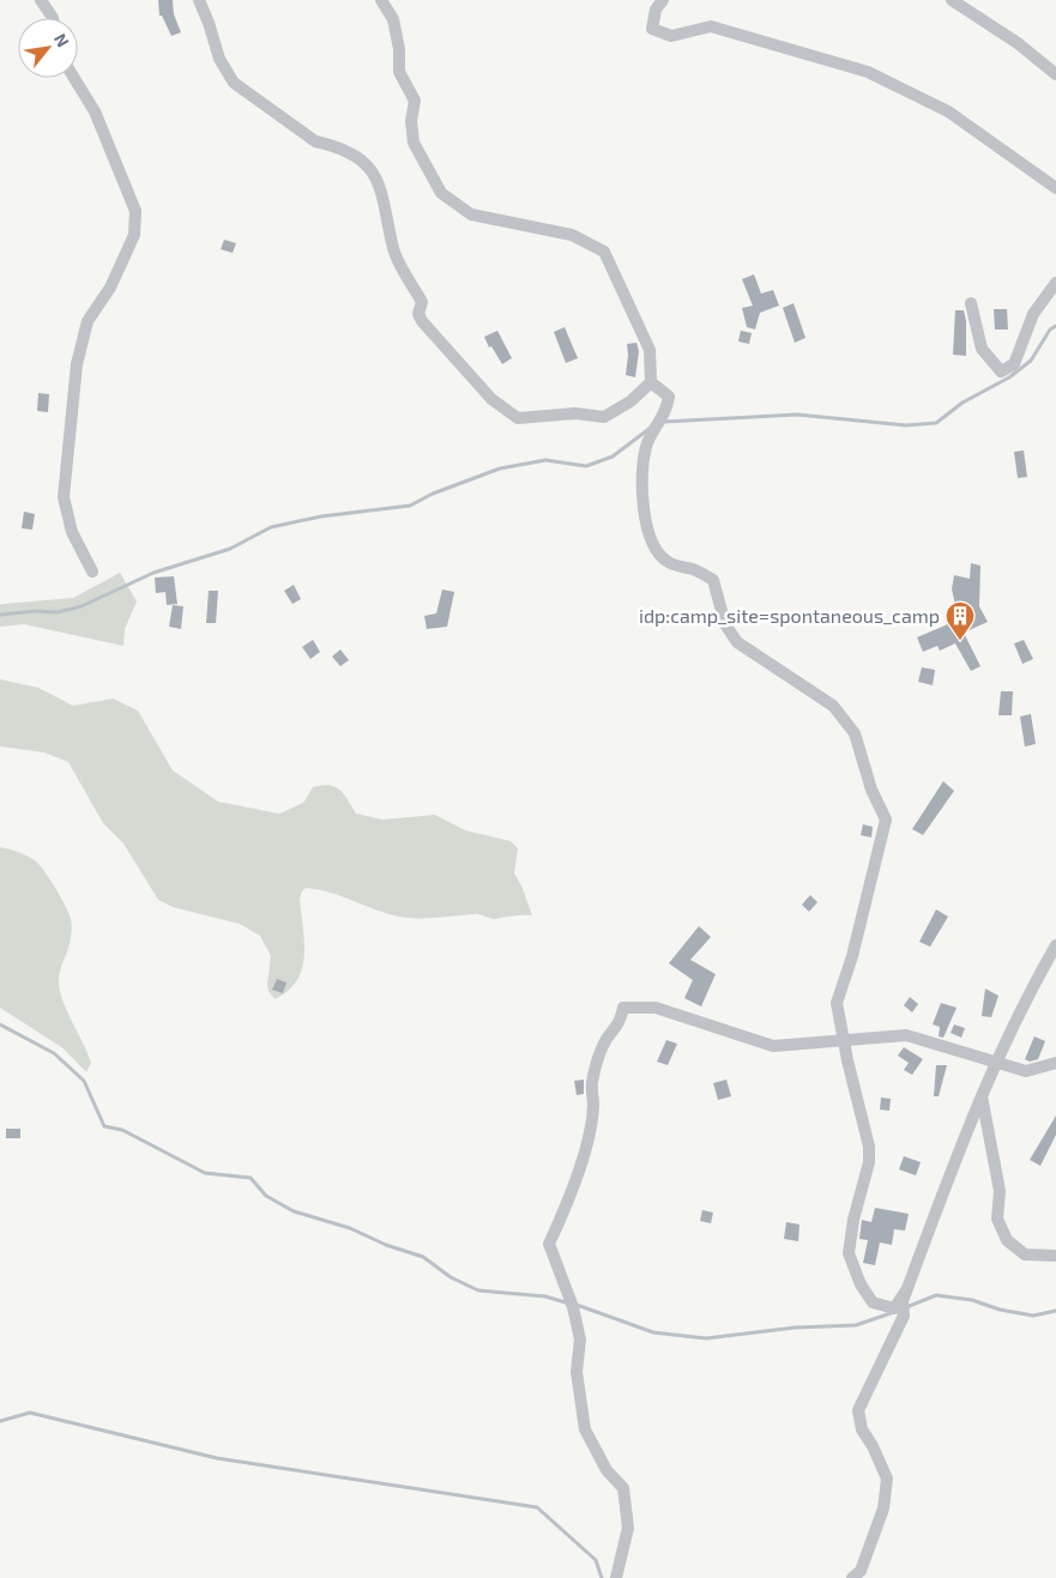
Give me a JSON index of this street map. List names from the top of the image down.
{
  "places": {
    "building": ["idp:camp_site=spontaneous_camp"]
  },
  "north": "top right"
}
